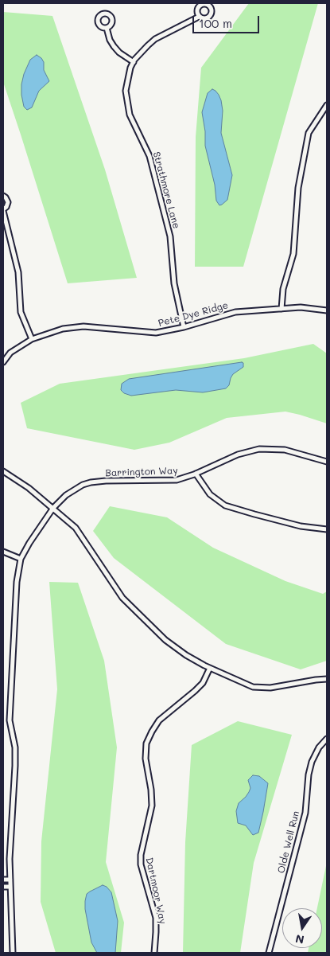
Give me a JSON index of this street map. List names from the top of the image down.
{
  "streets": {
    "street": [
      "Strathmore Lane",
      "Pete Dye Ridge",
      "Barrington Way",
      "Olde Well Run",
      "Dartmoor Way"
    ]
  },
  "crossings": [
    ["Strathmore Lane", "Pete Dye Ridge"]
  ],
  "scale_bar": "100 m",
  "north": "bottom"
}
